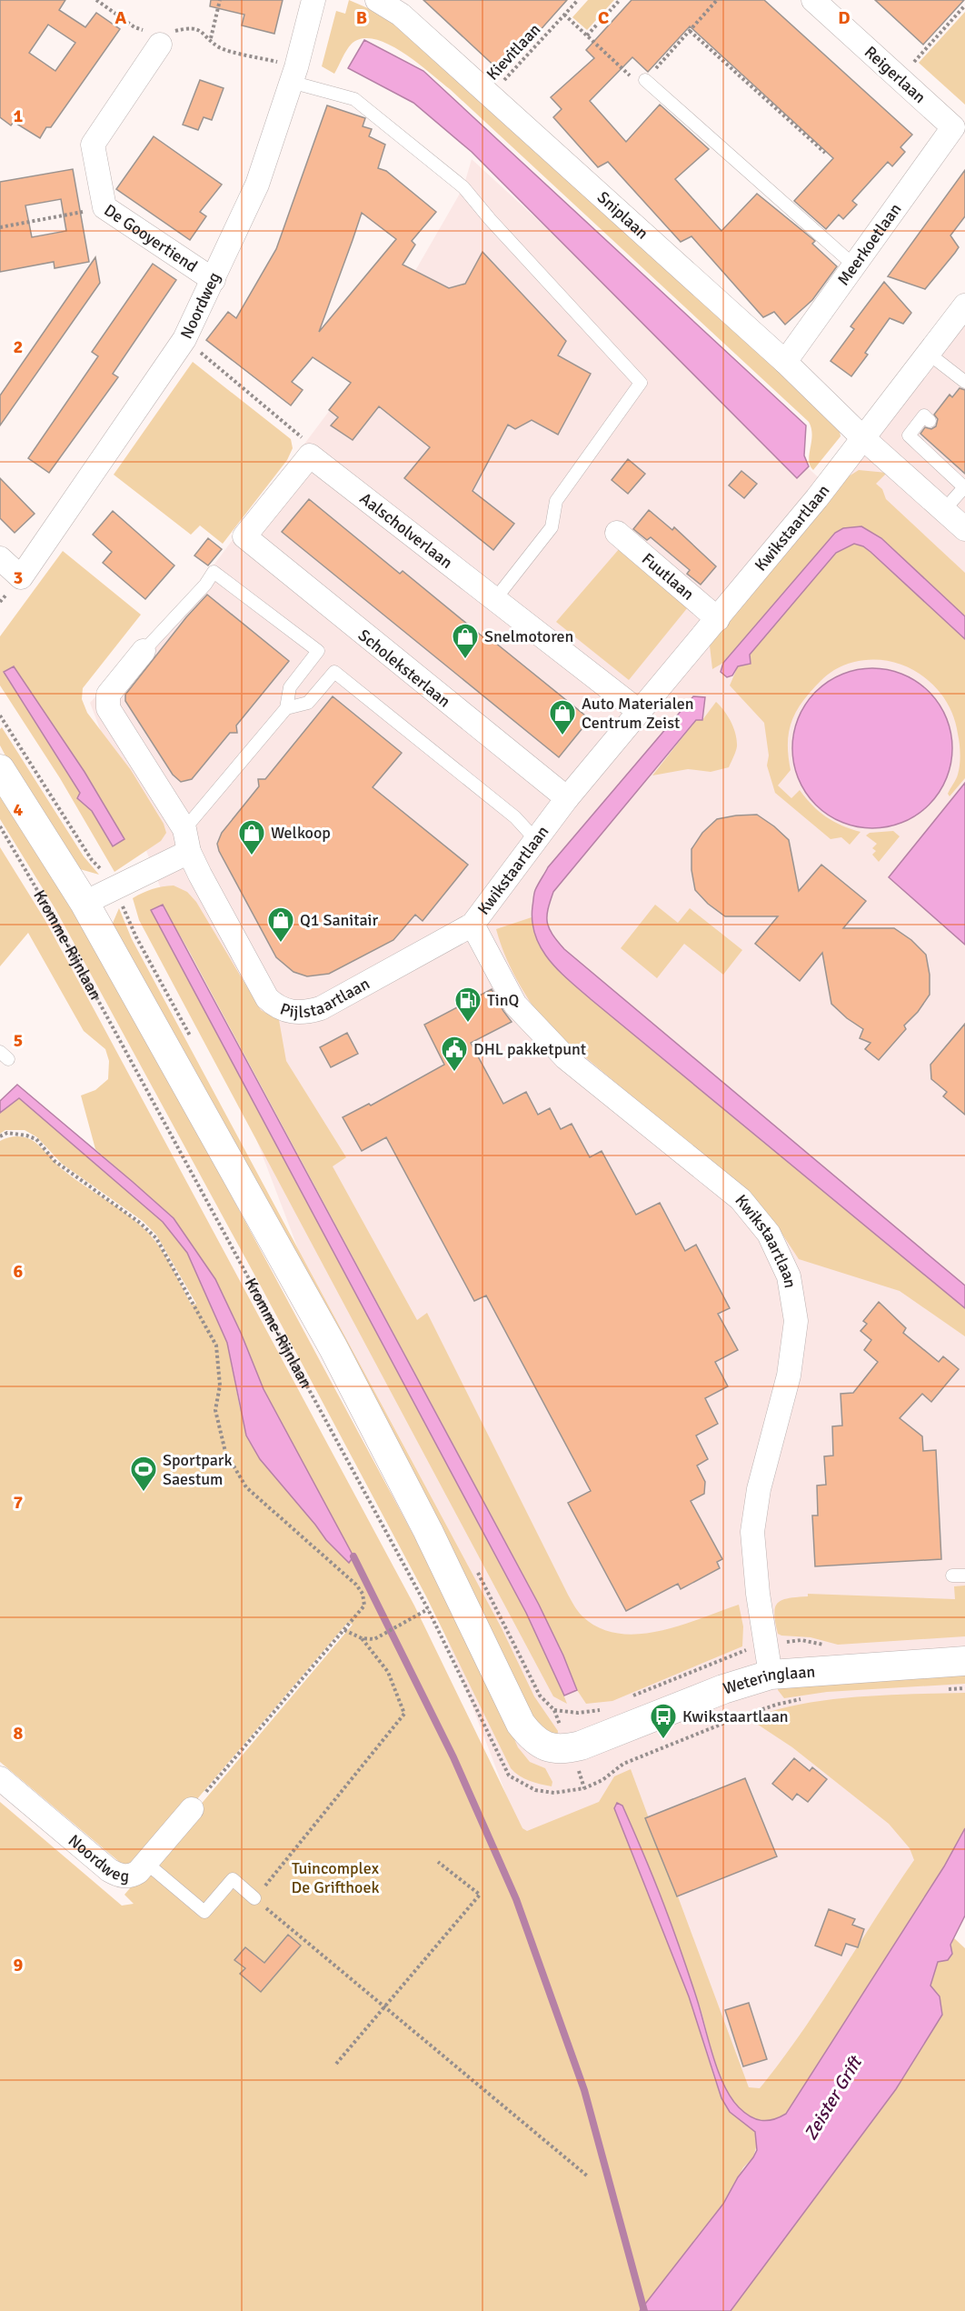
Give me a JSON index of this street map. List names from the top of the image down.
{
  "streets": {
    "street": [
      "Reigerlaan",
      "Sniplaan",
      "De Gooyertiend",
      "Meerkoetlaan",
      "Noordweg",
      "Kwikstaartlaan",
      "Aalscholverlaan",
      "Fuutlaan",
      "Scholeksterlaan",
      "Kromme-Rijnlaan",
      "Pijlstaartlaan",
      "Weteringlaan"
    ],
    "path": ["Kievitlaan"]
  },
  "crossings": [
    ["Kievitlaan", "Sniplaan"],
    ["Reigerlaan", "Meerkoetlaan"],
    ["Sniplaan", "Meerkoetlaan"],
    ["Sniplaan", "Kwikstaartlaan"],
    ["De Gooyertiend", "Noordweg"],
    ["Kwikstaartlaan", "Aalscholverlaan"],
    ["Kwikstaartlaan", "Fuutlaan"],
    ["Kwikstaartlaan", "Scholeksterlaan"],
    ["Kwikstaartlaan", "Pijlstaartlaan"],
    ["Kwikstaartlaan", "Weteringlaan"],
    ["Aalscholverlaan", "Scholeksterlaan"],
    ["Kromme-Rijnlaan", "Weteringlaan"]
  ],
  "water": ["Zeister Grift"],
  "parks": ["Tuincomplex De Grifthoek"],
  "places": {
    "shop": [
      "Snelmotoren",
      "Auto Materialen Centrum Zeist",
      "Welkoop",
      "Q1 Sanitair"
    ],
    "fuel station": ["TinQ"],
    "public building": ["DHL pakketpunt"],
    "sports": ["Sportpark Saestum"],
    "bus stop": ["Kwikstaartlaan"]
  },
  "grid": {
    "columns": [
      "A",
      "B",
      "C",
      "D"
    ],
    "rows": [
      "1",
      "2",
      "3",
      "4",
      "5",
      "6",
      "7",
      "8",
      "9"
    ]
  }
}
